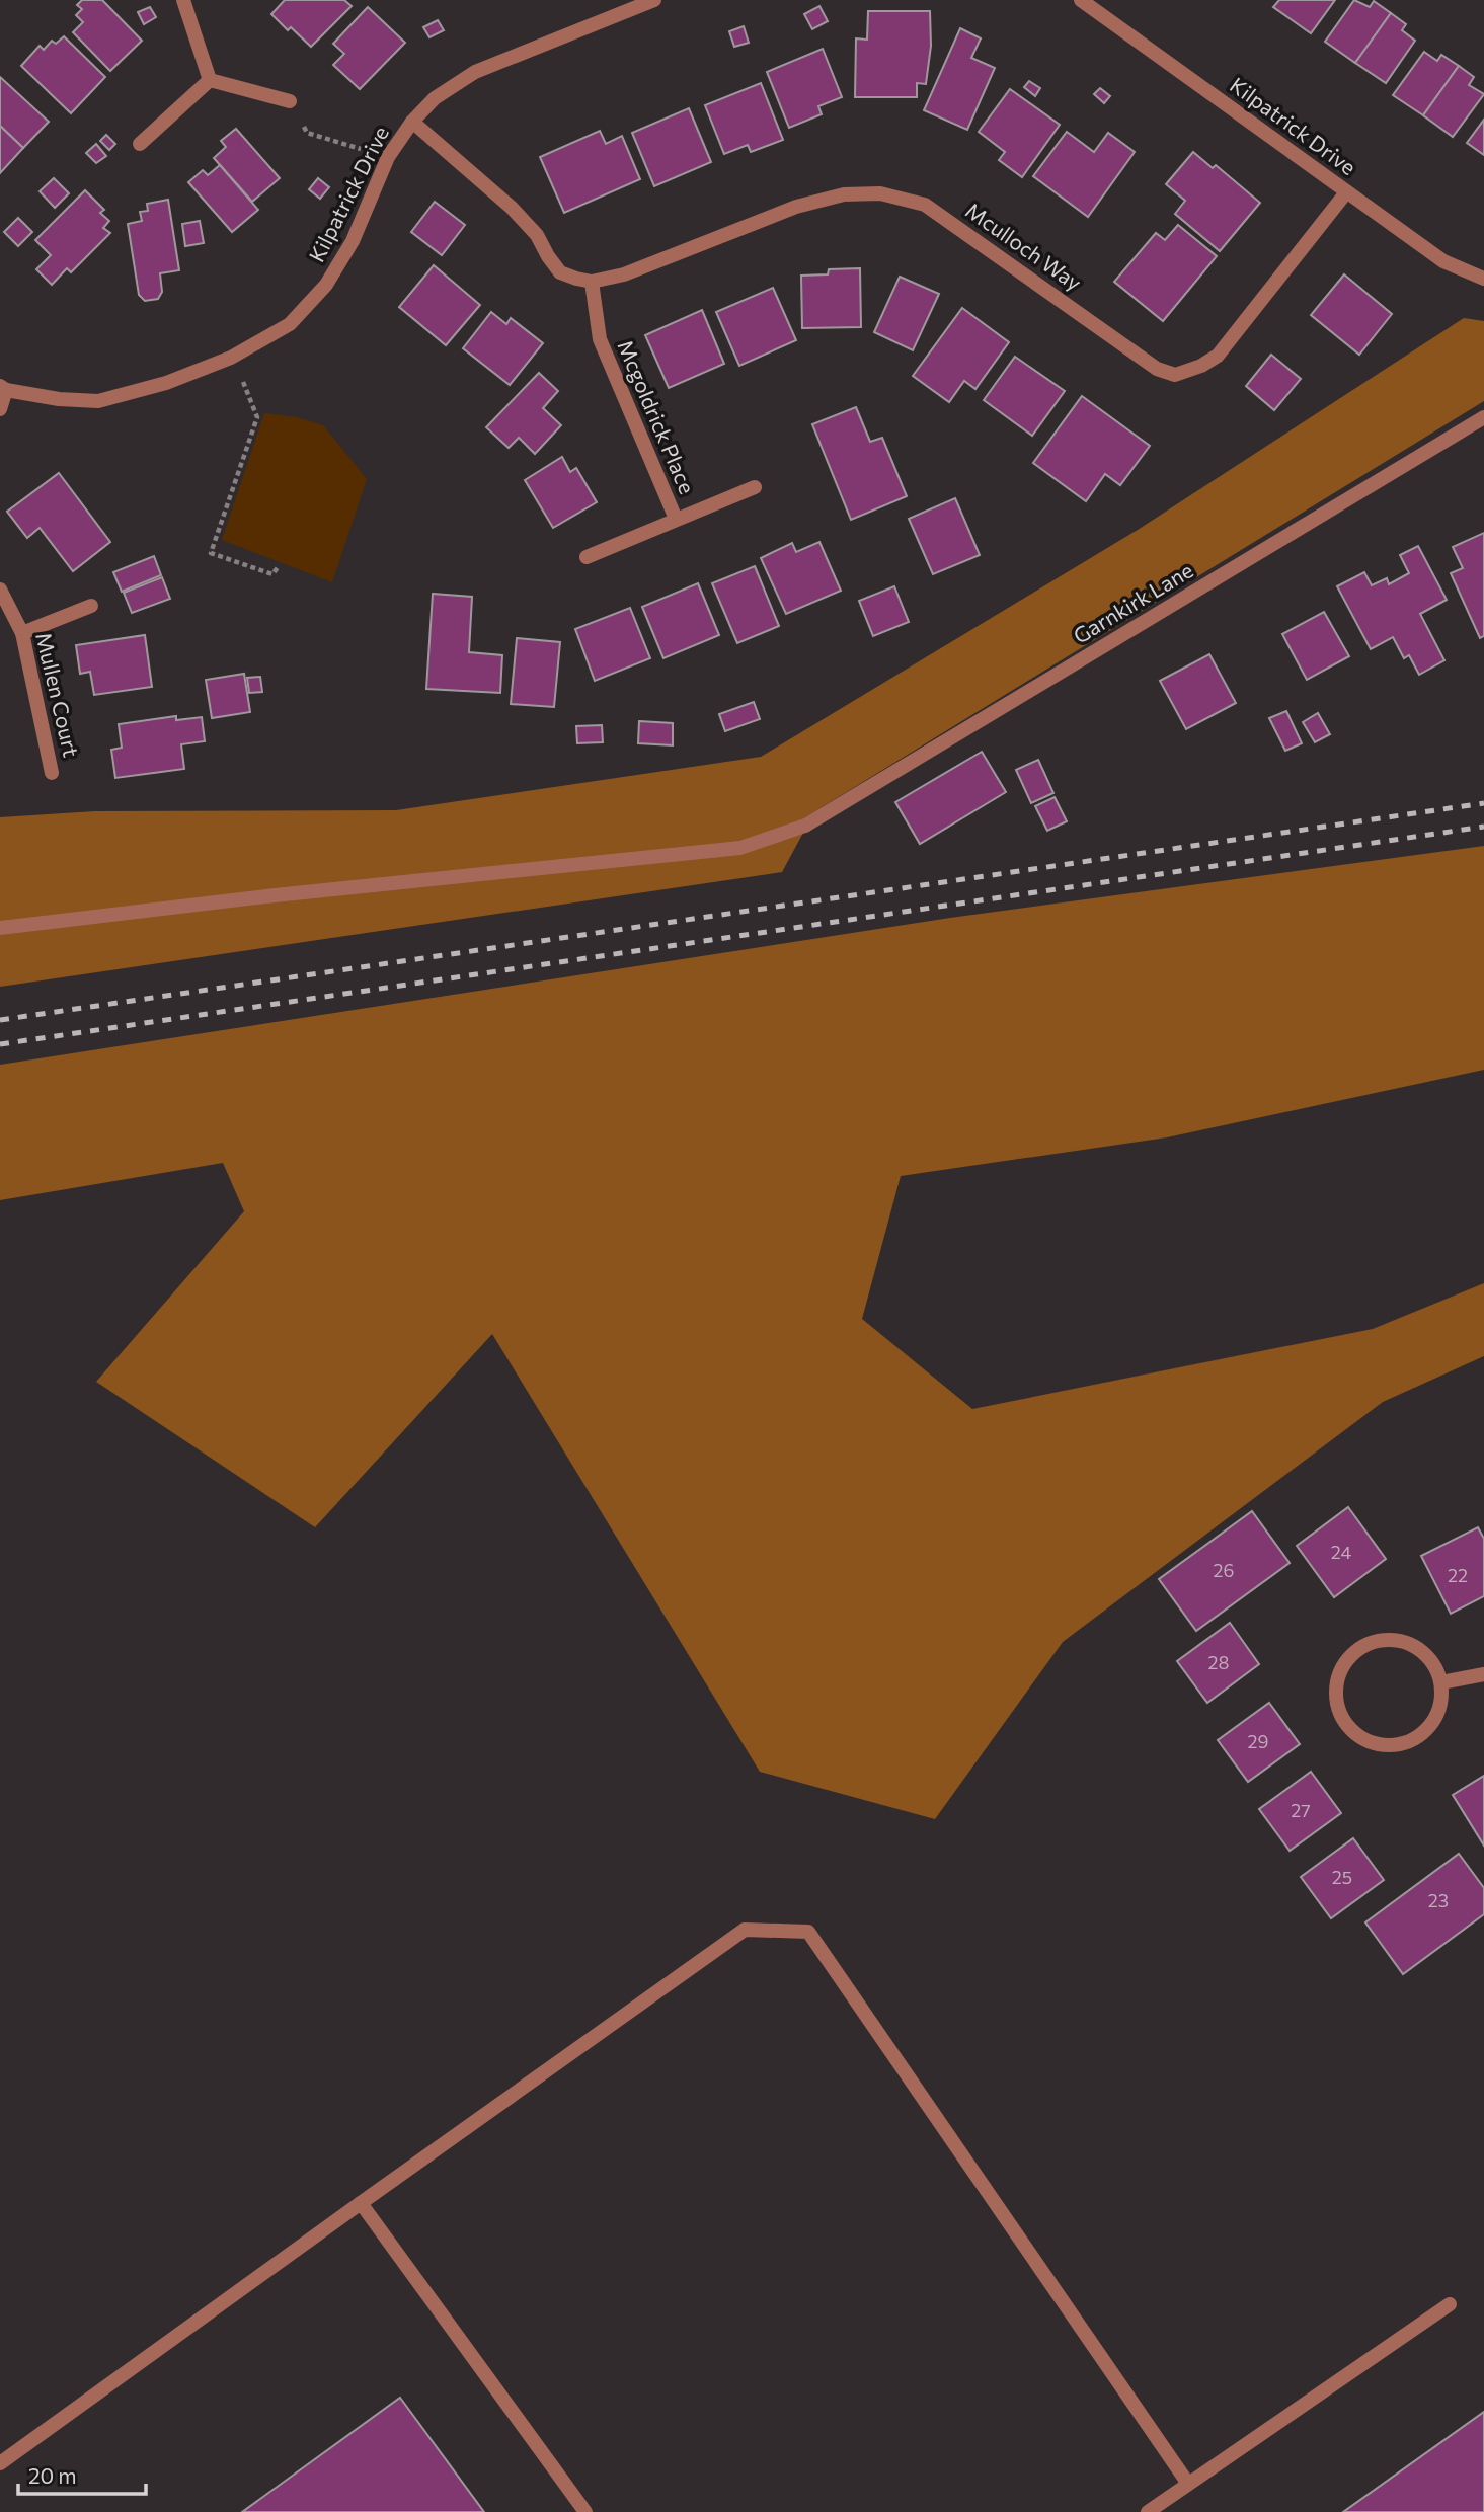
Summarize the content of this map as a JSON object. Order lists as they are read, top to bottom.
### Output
{
  "streets": {
    "street": [
      "Kilpatrick Drive",
      "Mculloch Way",
      "Mcgoldrick Place",
      "Garnkirk Lane",
      "Mullen Court"
    ]
  },
  "crossings": [
    ["Kilpatrick Drive", "Mculloch Way"],
    ["Mculloch Way", "Mcgoldrick Place"]
  ],
  "house_numbers": [
    "24",
    "26",
    "22",
    "28",
    "29",
    "27",
    "25",
    "23"
  ],
  "scale_bar": "20 m"
}
